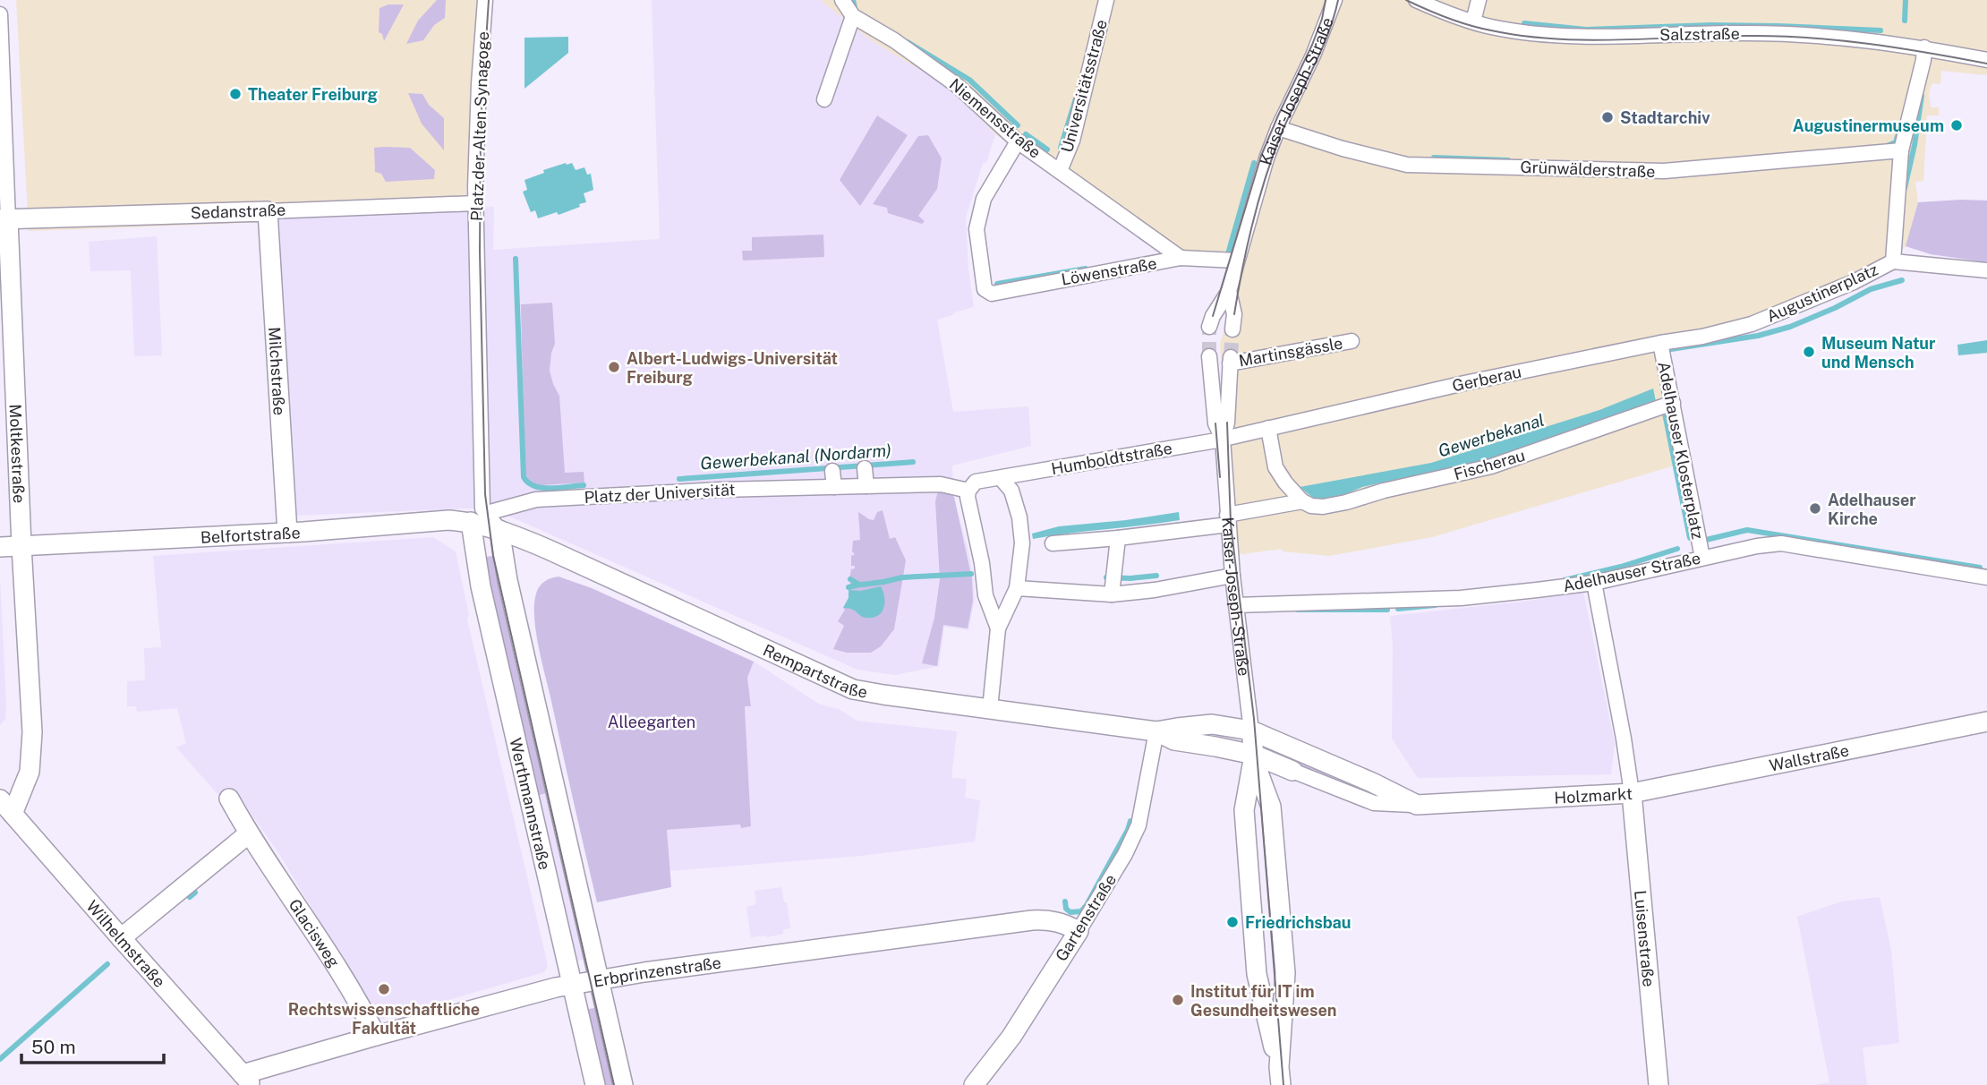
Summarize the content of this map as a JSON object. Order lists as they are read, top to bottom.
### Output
{
  "streets": {
    "street": [
      "Salzstraße",
      "Universitätsstraße",
      "Kaiser-Joseph-Straße",
      "Niemensstraße",
      "Platz der Alten Synagoge",
      "Grünwälderstraße",
      "Sedanstraße",
      "Löwenstraße",
      "Augustinerplatz",
      "Martinsgässle",
      "Milchstraße",
      "Gerberau",
      "Adelhauser Klosterplatz",
      "Moltkestraße",
      "Humboldtstraße",
      "Fischerau",
      "Platz der Universität",
      "Belfortstraße",
      "Adelhauser Straße",
      "Rempartstraße",
      "Wallstraße",
      "Holzmarkt",
      "Werthmannstraße",
      "Gartenstraße",
      "Glacisweg",
      "Luisenstraße",
      "Wilhelmstraße",
      "Erbprinzenstraße"
    ]
  },
  "crossings": [
    ["Salzstraße", "Augustinerplatz"],
    ["Universitätsstraße", "Niemensstraße"],
    ["Kaiser-Joseph-Straße", "Grünwälderstraße"],
    ["Kaiser-Joseph-Straße", "Löwenstraße"],
    ["Kaiser-Joseph-Straße", "Martinsgässle"],
    ["Kaiser-Joseph-Straße", "Gerberau"],
    ["Kaiser-Joseph-Straße", "Humboldtstraße"],
    ["Kaiser-Joseph-Straße", "Fischerau"],
    ["Kaiser-Joseph-Straße", "Adelhauser Straße"],
    ["Kaiser-Joseph-Straße", "Rempartstraße"],
    ["Kaiser-Joseph-Straße", "Holzmarkt"],
    ["Niemensstraße", "Löwenstraße"],
    ["Platz der Alten Synagoge", "Sedanstraße"],
    ["Platz der Alten Synagoge", "Platz der Universität"],
    ["Platz der Alten Synagoge", "Belfortstraße"],
    ["Platz der Alten Synagoge", "Werthmannstraße"],
    ["Grünwälderstraße", "Augustinerplatz"],
    ["Sedanstraße", "Milchstraße"],
    ["Sedanstraße", "Moltkestraße"],
    ["Augustinerplatz", "Gerberau"],
    ["Milchstraße", "Belfortstraße"],
    ["Gerberau", "Adelhauser Klosterplatz"],
    ["Gerberau", "Humboldtstraße"],
    ["Adelhauser Klosterplatz", "Fischerau"],
    ["Adelhauser Klosterplatz", "Adelhauser Straße"],
    ["Moltkestraße", "Belfortstraße"],
    ["Moltkestraße", "Wilhelmstraße"],
    ["Humboldtstraße", "Platz der Universität"],
    ["Platz der Universität", "Belfortstraße"],
    ["Platz der Universität", "Werthmannstraße"],
    ["Belfortstraße", "Rempartstraße"],
    ["Belfortstraße", "Werthmannstraße"],
    ["Adelhauser Straße", "Holzmarkt"],
    ["Rempartstraße", "Holzmarkt"],
    ["Rempartstraße", "Werthmannstraße"],
    ["Rempartstraße", "Gartenstraße"],
    ["Wallstraße", "Holzmarkt"],
    ["Wallstraße", "Luisenstraße"],
    ["Holzmarkt", "Luisenstraße"],
    ["Werthmannstraße", "Erbprinzenstraße"],
    ["Gartenstraße", "Erbprinzenstraße"],
    ["Glacisweg", "Erbprinzenstraße"],
    ["Wilhelmstraße", "Erbprinzenstraße"]
  ],
  "water": ["Gewerbekanal", "Gewerbekanal (Nordarm)"],
  "parks": ["Alleegarten"],
  "places": [
    "Theater Freiburg",
    "Stadtarchiv",
    "Augustinermuseum",
    "Museum Natur und Mensch",
    "Albert-Ludwigs-Universität Freiburg",
    "Adelhauser Kirche",
    "Friedrichsbau",
    "Rechtswissenschaftliche Fakultät",
    "Institut für IT im Gesundheitswesen"
  ],
  "scale_bar": "50 m"
}
